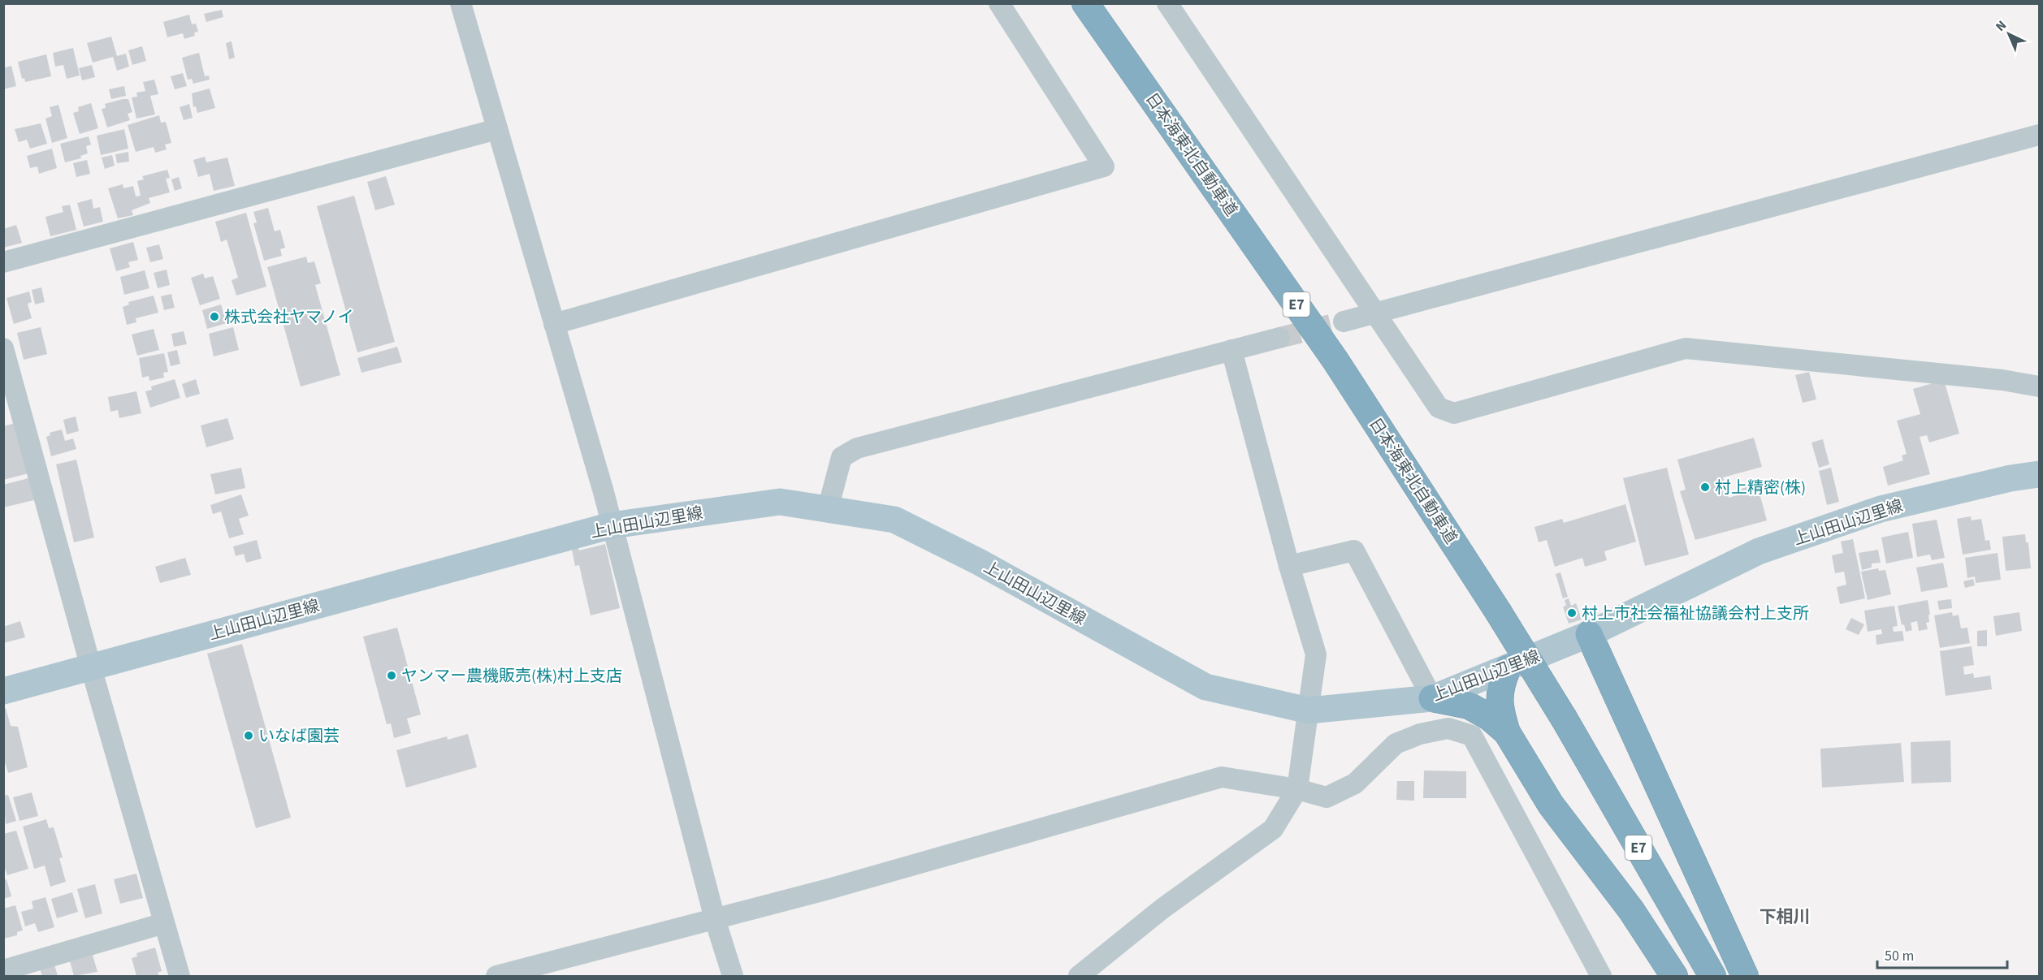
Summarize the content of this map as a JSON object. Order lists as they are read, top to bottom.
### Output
{
  "streets": {
    "highway": ["日本海東北自動車道", "E7"],
    "main road": ["上山田山辺里線"]
  },
  "districts": ["下相川"],
  "places": [
    "株式会社ヤマノイ",
    "村上精密(株)",
    "村上市社会福祉協議会村上支所",
    "ヤンマー農機販売(株)村上支店",
    "いなば園芸"
  ],
  "scale_bar": "50 m",
  "north": "top left"
}
